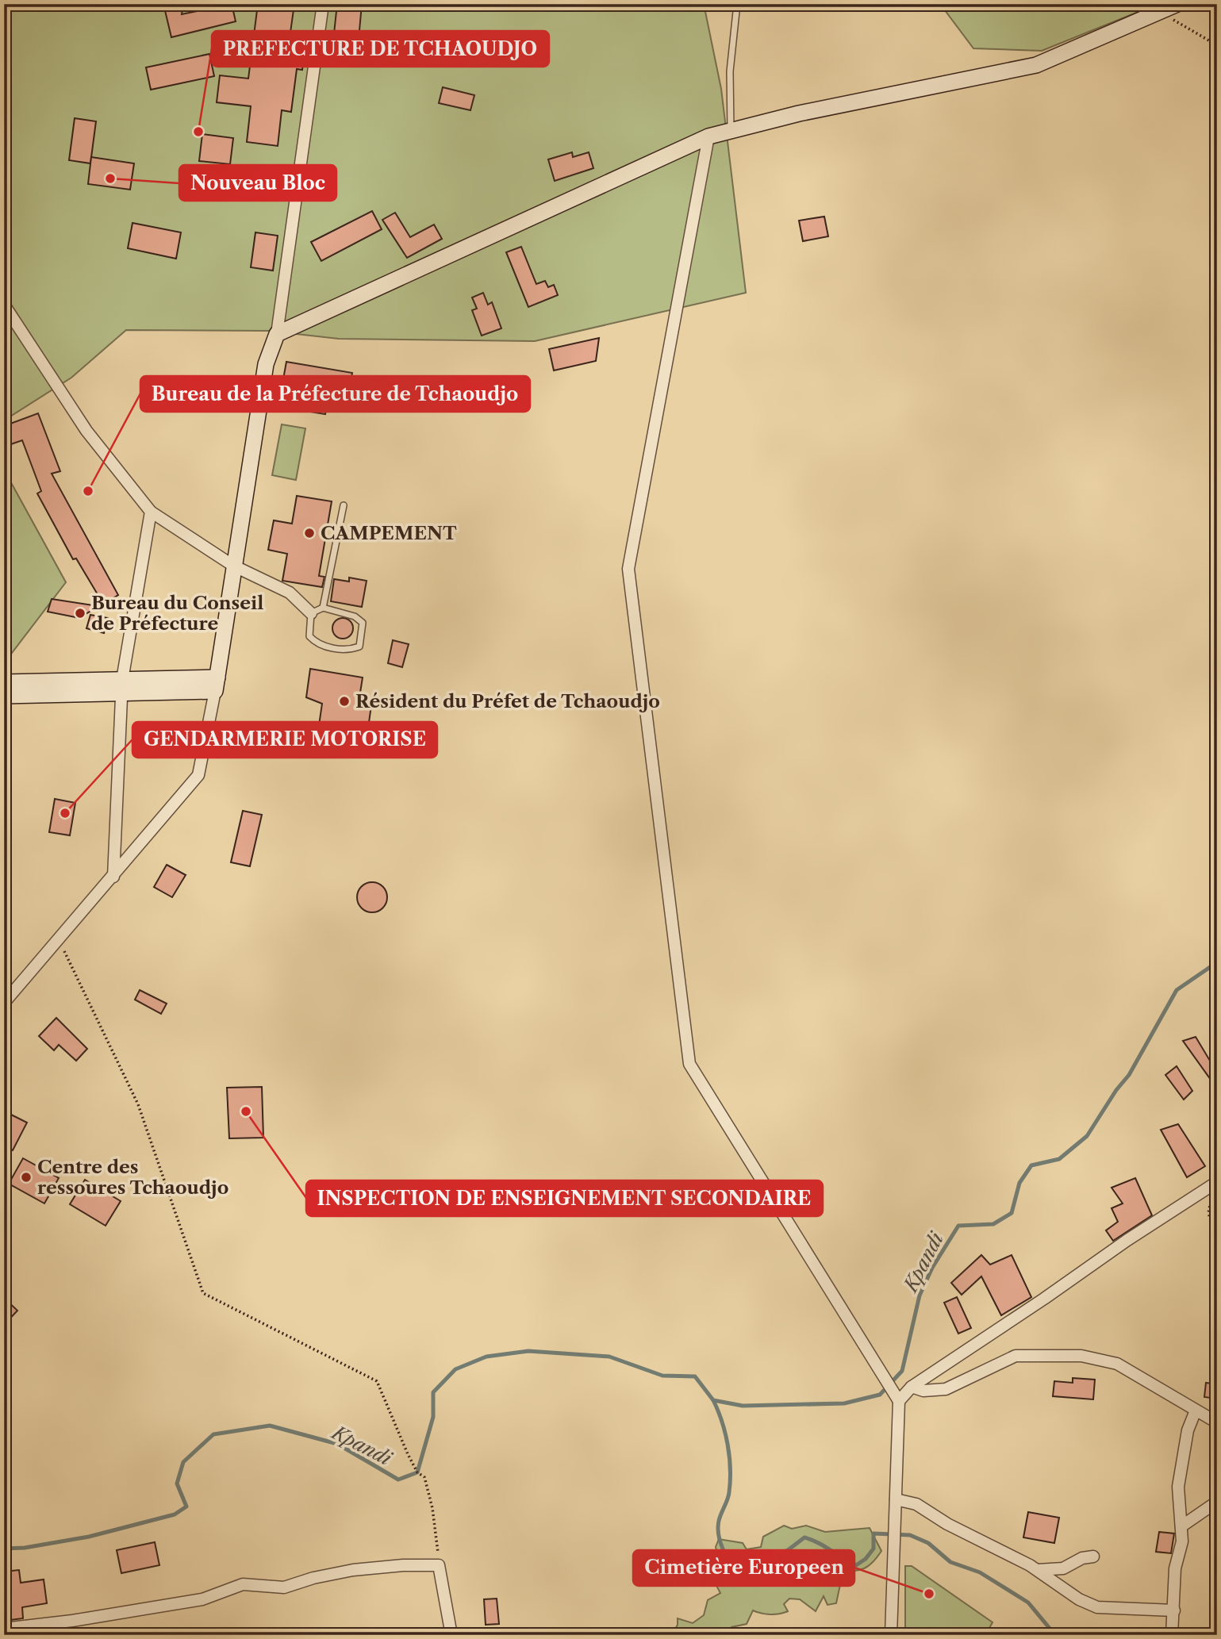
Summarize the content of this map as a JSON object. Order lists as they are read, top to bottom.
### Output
{
  "water": ["Kpandi"],
  "places": [
    "PREFECTURE DE TCHAOUDJO",
    "Nouveau Bloc",
    "Bureau de la Préfecture de Tchaoudjo",
    "CAMPEMENT",
    "Bureau du Conseil de Préfecture",
    "Résident du Préfet de Tchaoudjo",
    "GENDARMERIE MOTORISE",
    "INSPECTION DE ENSEIGNEMENT SECONDAIRE",
    "Centre des ressoures Tchaoudjo",
    "Cimetière Europeen"
  ]
}
